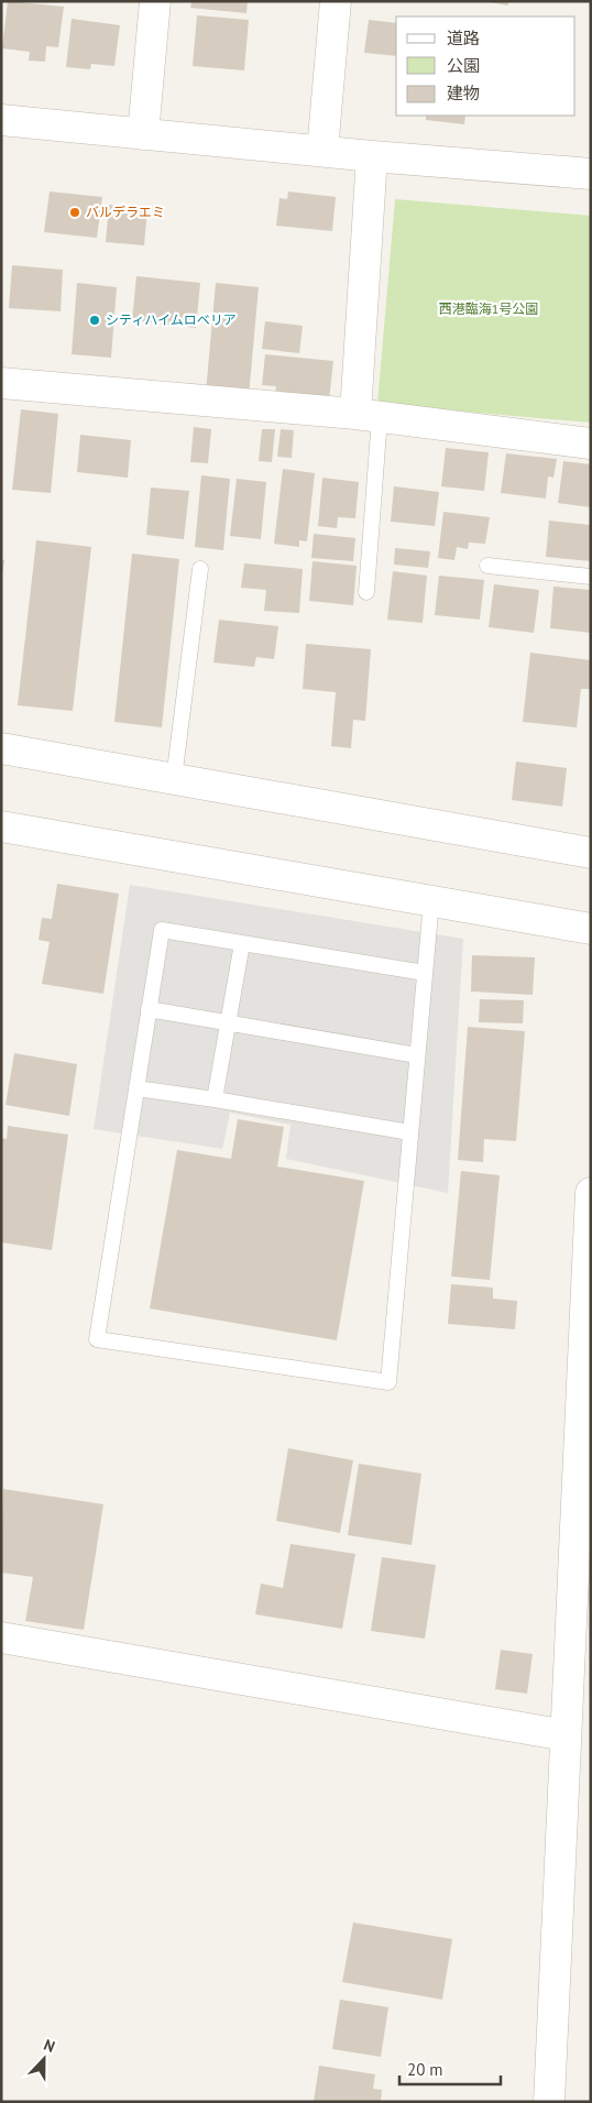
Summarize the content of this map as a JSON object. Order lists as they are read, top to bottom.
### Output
{
  "parks": ["西港臨海1号公園"],
  "places": ["バルデラエミ", "シティハイムロベリア"],
  "legend": ["道路", "公園", "建物"],
  "scale_bar": "20 m",
  "north": "top"
}
